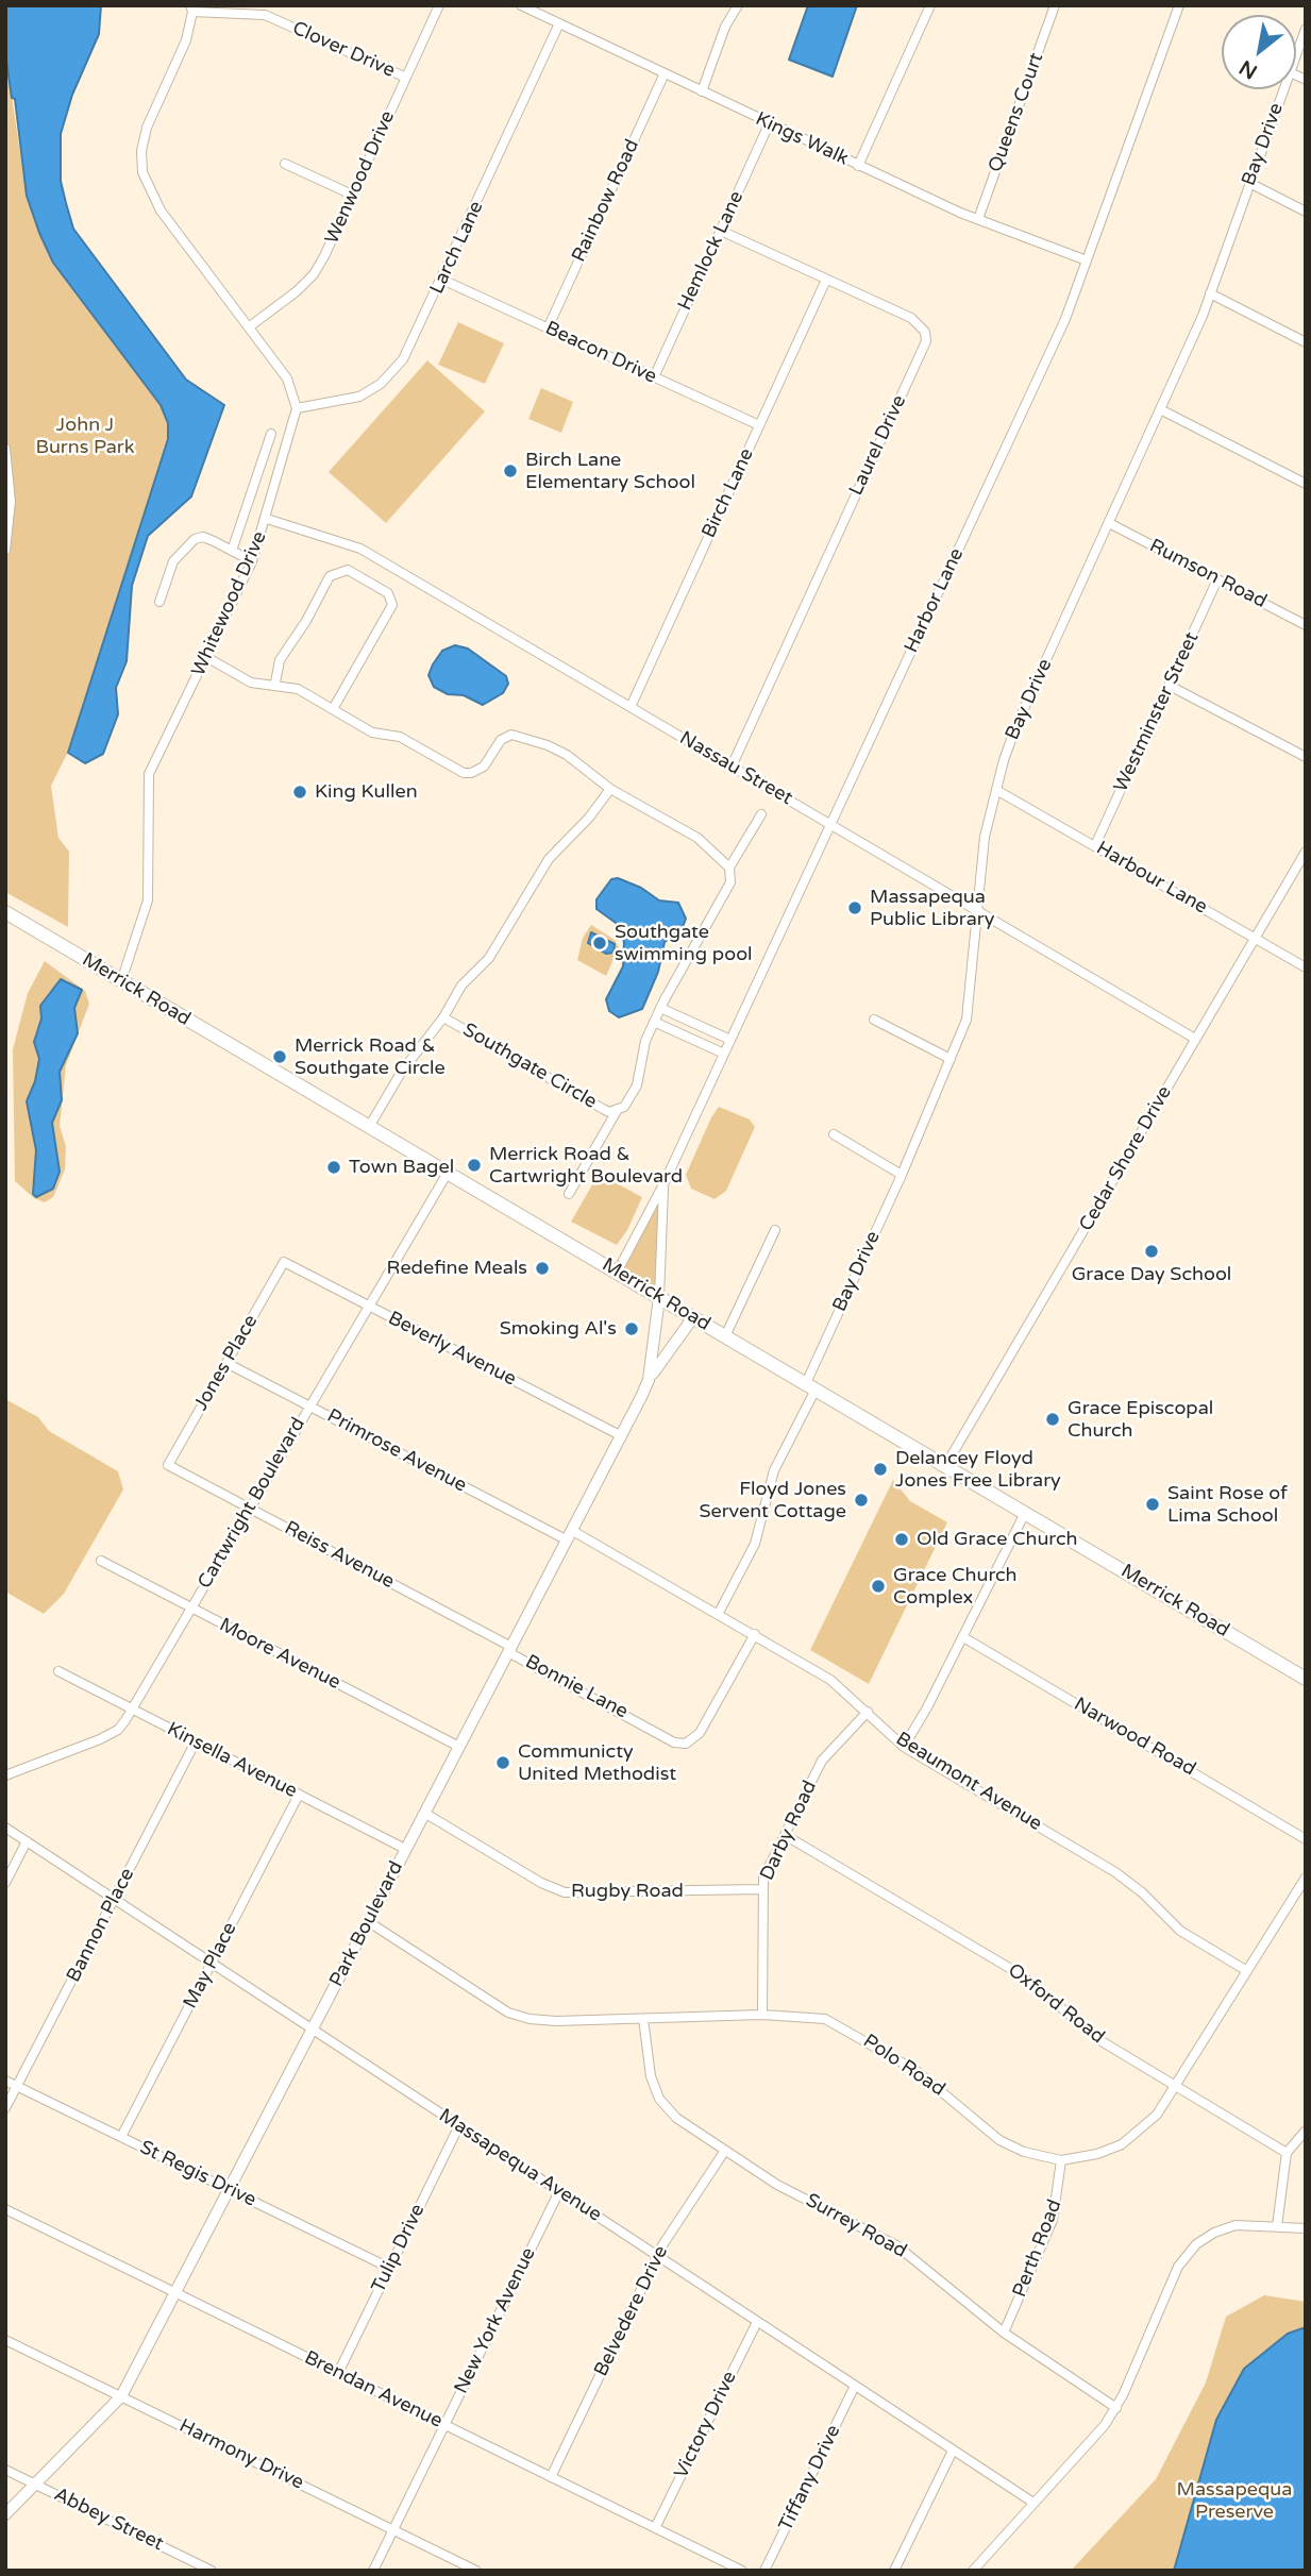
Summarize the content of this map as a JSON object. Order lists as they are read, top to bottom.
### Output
{
  "streets": {
    "main road": ["Merrick Road", "Park Boulevard"],
    "street": [
      "Clover Drive",
      "Queens Court",
      "Kings Walk",
      "Bay Drive",
      "Wenwood Drive",
      "Rainbow Road",
      "Larch Lane",
      "Hemlock Lane",
      "Beacon Drive",
      "Laurel Drive",
      "Birch Lane",
      "Rumson Road",
      "Harbor Lane",
      "Whitewood Drive",
      "Westminster Street",
      "Nassau Street",
      "Harbour Lane",
      "Southgate Circle",
      "Cedar Shore Drive",
      "Beverly Avenue",
      "Jones Place",
      "Primrose Avenue",
      "Cartwright Boulevard",
      "Reiss Avenue",
      "Moore Avenue",
      "Bonnie Lane",
      "Narwood Road",
      "Kinsella Avenue",
      "Beaumont Avenue",
      "Darby Road",
      "Rugby Road",
      "Bannon Place",
      "May Place",
      "Oxford Road",
      "Polo Road",
      "Massapequa Avenue",
      "St Regis Drive",
      "Surrey Road",
      "Tulip Drive",
      "Perth Road",
      "Belvedere Drive",
      "New York Avenue",
      "Brendan Avenue",
      "Victory Drive",
      "Harmony Drive",
      "Tiffany Drive",
      "Abbey Street"
    ]
  },
  "crossings": [
    ["Clover Drive", "Wenwood Drive"],
    ["Queens Court", "Kings Walk"],
    ["Kings Walk", "Rainbow Road"],
    ["Kings Walk", "Larch Lane"],
    ["Kings Walk", "Hemlock Lane"],
    ["Kings Walk", "Harbor Lane"],
    ["Bay Drive", "Rumson Road"],
    ["Bay Drive", "Nassau Street"],
    ["Bay Drive", "Harbour Lane"],
    ["Bay Drive", "Merrick Road"],
    ["Bay Drive", "Beaumont Avenue"],
    ["Rainbow Road", "Beacon Drive"],
    ["Larch Lane", "Beacon Drive"],
    ["Larch Lane", "Whitewood Drive"],
    ["Hemlock Lane", "Beacon Drive"],
    ["Hemlock Lane", "Laurel Drive"],
    ["Beacon Drive", "Birch Lane"],
    ["Laurel Drive", "Birch Lane"],
    ["Laurel Drive", "Nassau Street"],
    ["Birch Lane", "Nassau Street"],
    ["Rumson Road", "Westminster Street"],
    ["Harbor Lane", "Nassau Street"],
    ["Harbor Lane", "Merrick Road"],
    ["Harbor Lane", "Park Boulevard"],
    ["Whitewood Drive", "Nassau Street"],
    ["Whitewood Drive", "Merrick Road"],
    ["Westminster Street", "Harbour Lane"],
    ["Nassau Street", "Cedar Shore Drive"],
    ["Harbour Lane", "Cedar Shore Drive"],
    ["Merrick Road", "Southgate Circle"],
    ["Merrick Road", "Cedar Shore Drive"],
    ["Merrick Road", "Cartwright Boulevard"],
    ["Merrick Road", "Park Boulevard"],
    ["Beverly Avenue", "Jones Place"],
    ["Beverly Avenue", "Cartwright Boulevard"],
    ["Beverly Avenue", "Park Boulevard"],
    ["Jones Place", "Primrose Avenue"],
    ["Jones Place", "Reiss Avenue"],
    ["Primrose Avenue", "Cartwright Boulevard"],
    ["Primrose Avenue", "Beaumont Avenue"],
    ["Primrose Avenue", "Park Boulevard"],
    ["Cartwright Boulevard", "Reiss Avenue"],
    ["Cartwright Boulevard", "Moore Avenue"],
    ["Cartwright Boulevard", "Kinsella Avenue"],
    ["Reiss Avenue", "Bonnie Lane"],
    ["Reiss Avenue", "Park Boulevard"],
    ["Moore Avenue", "Park Boulevard"],
    ["Bonnie Lane", "Beaumont Avenue"],
    ["Bonnie Lane", "Park Boulevard"],
    ["Kinsella Avenue", "Park Boulevard"],
    ["Kinsella Avenue", "Bannon Place"],
    ["Kinsella Avenue", "May Place"],
    ["Beaumont Avenue", "Darby Road"],
    ["Beaumont Avenue", "Park Boulevard"],
    ["Beaumont Avenue", "Polo Road"],
    ["Darby Road", "Rugby Road"],
    ["Darby Road", "Oxford Road"],
    ["Darby Road", "Polo Road"],
    ["Rugby Road", "Park Boulevard"],
    ["Park Boulevard", "Polo Road"],
    ["Park Boulevard", "Massapequa Avenue"],
    ["Park Boulevard", "St Regis Drive"],
    ["Park Boulevard", "Brendan Avenue"],
    ["Park Boulevard", "Harmony Drive"],
    ["Park Boulevard", "Abbey Street"],
    ["Bannon Place", "Massapequa Avenue"],
    ["Bannon Place", "St Regis Drive"],
    ["May Place", "Massapequa Avenue"],
    ["May Place", "St Regis Drive"],
    ["Oxford Road", "Polo Road"],
    ["Polo Road", "Surrey Road"],
    ["Polo Road", "Perth Road"],
    ["Massapequa Avenue", "Tulip Drive"],
    ["Massapequa Avenue", "Belvedere Drive"],
    ["Massapequa Avenue", "New York Avenue"],
    ["Massapequa Avenue", "Victory Drive"],
    ["Massapequa Avenue", "Tiffany Drive"],
    ["St Regis Drive", "Tulip Drive"],
    ["Surrey Road", "Perth Road"],
    ["Surrey Road", "Belvedere Drive"],
    ["Tulip Drive", "Brendan Avenue"],
    ["Belvedere Drive", "Brendan Avenue"],
    ["New York Avenue", "Brendan Avenue"],
    ["New York Avenue", "Harmony Drive"],
    ["Brendan Avenue", "Victory Drive"]
  ],
  "parks": ["John J Burns Park", "Massapequa Preserve"],
  "places": [
    "Birch Lane Elementary School",
    "King Kullen",
    "Massapequa Public Library",
    "Southgate swimming pool",
    "Merrick Road & Southgate Circle",
    "Merrick Road & Cartwright Boulevard",
    "Town Bagel",
    "Grace Day School",
    "Redefine Meals",
    "Smoking Al's",
    "Grace Episcopal Church",
    "Delancey Floyd Jones Free Library",
    "Floyd Jones Servent Cottage",
    "Saint Rose of Lima School",
    "Old Grace Church",
    "Grace Church Complex",
    "Communicty United Methodist"
  ],
  "north": "bottom left"
}
